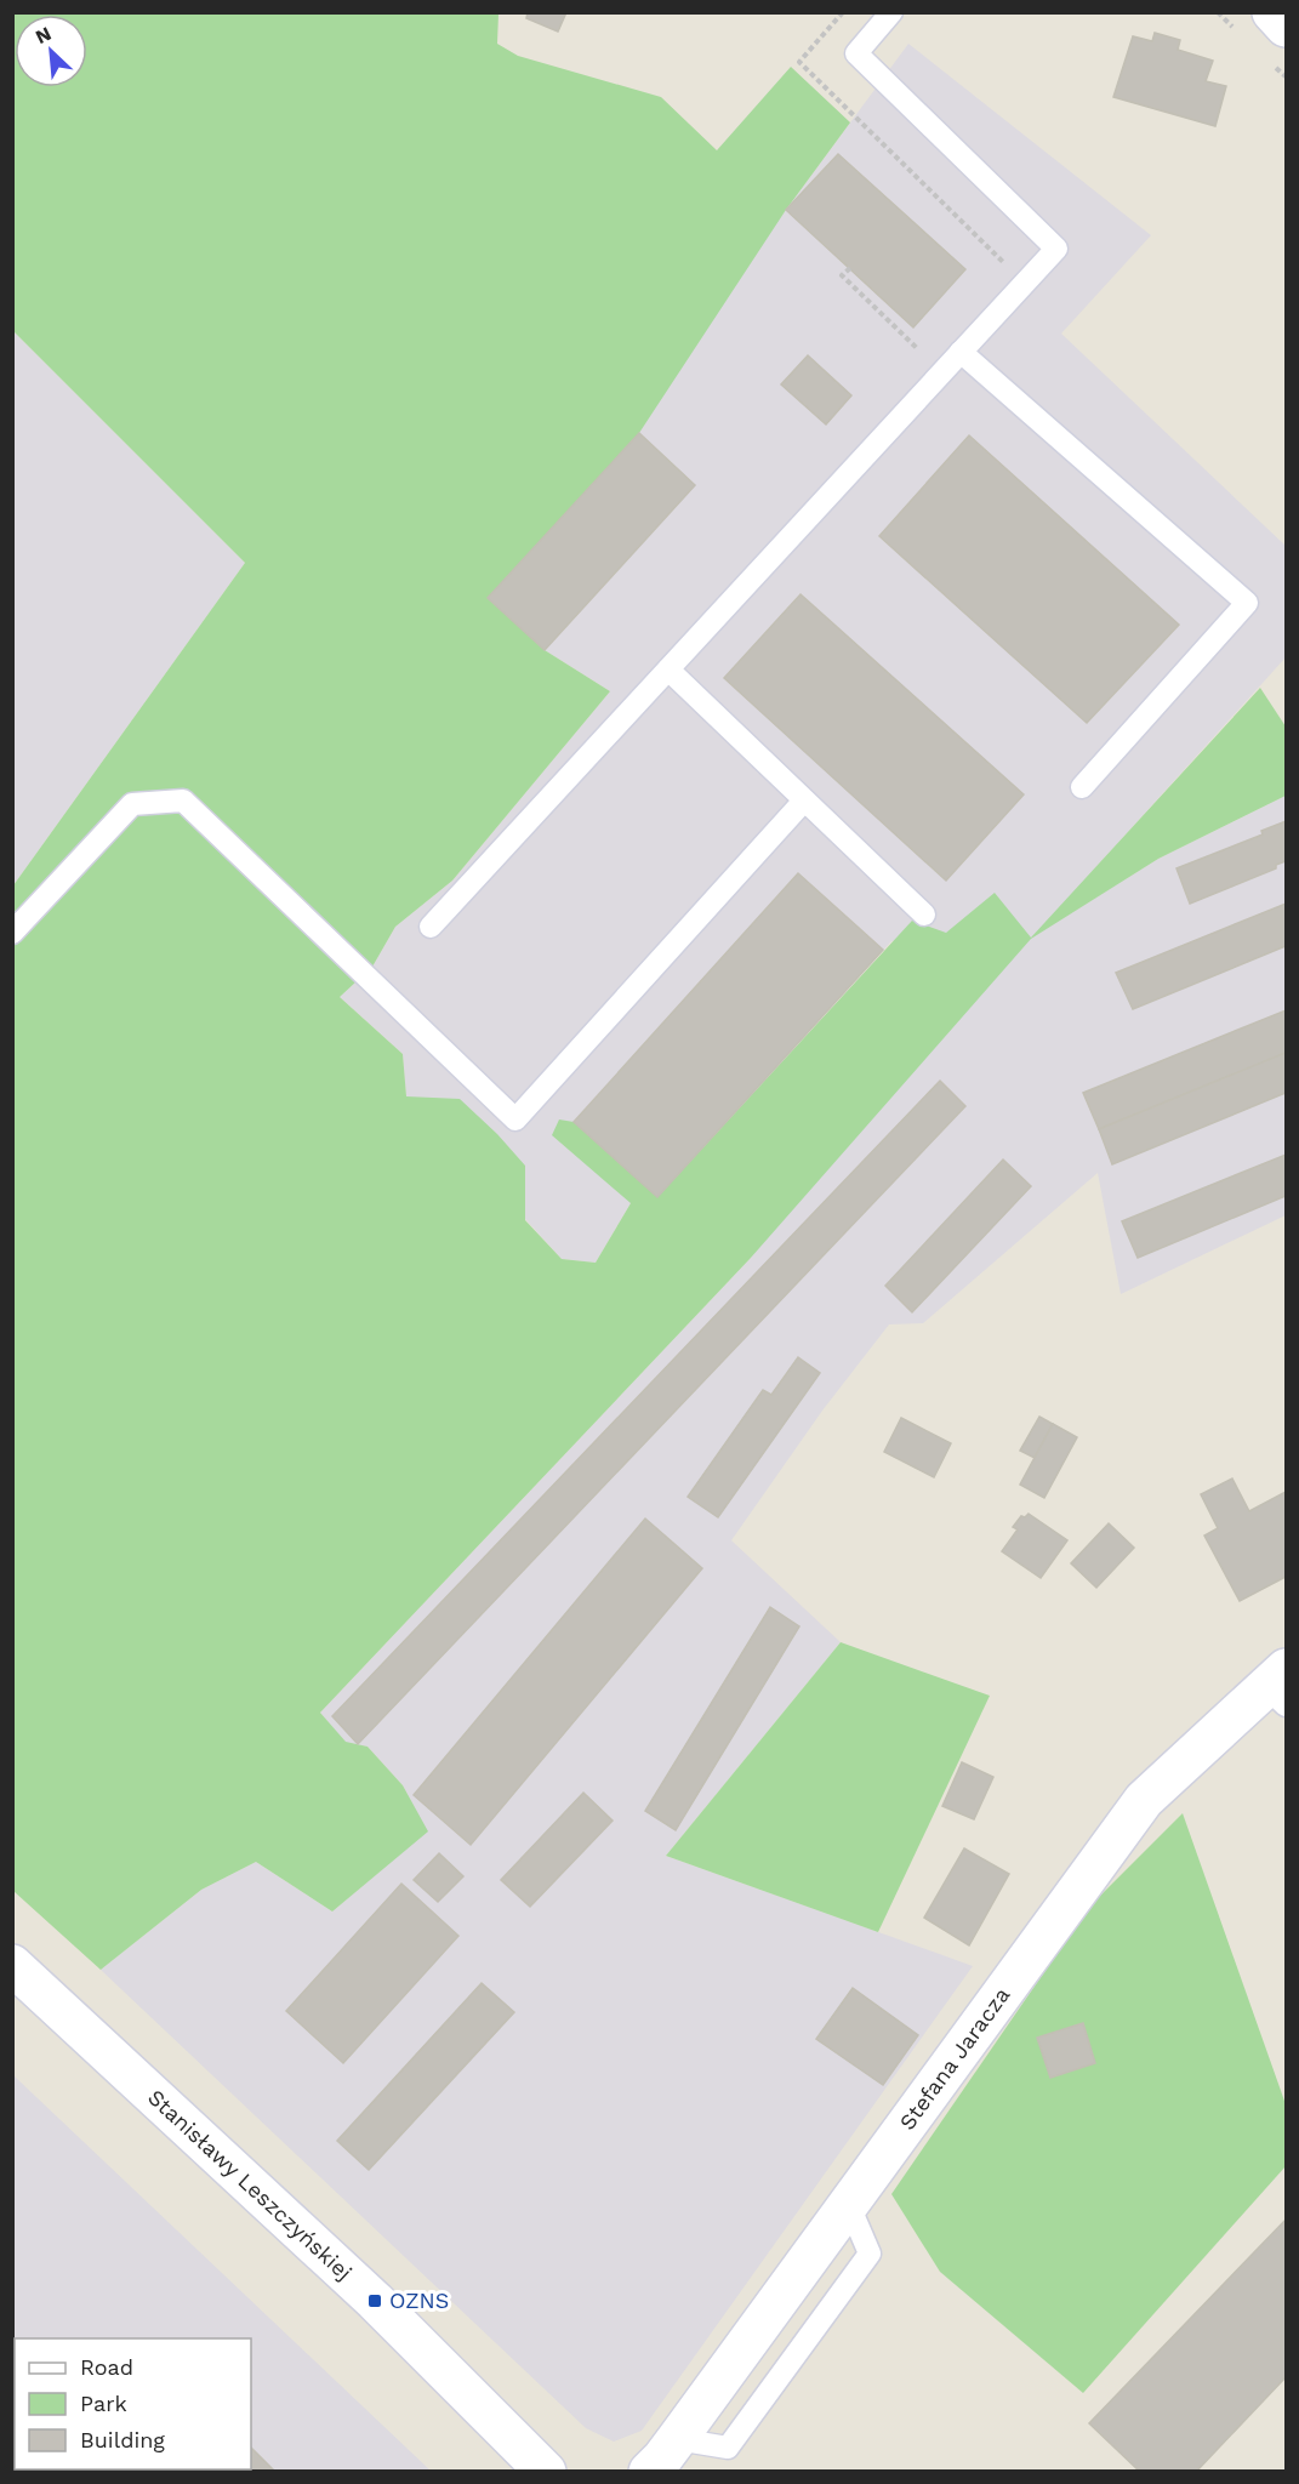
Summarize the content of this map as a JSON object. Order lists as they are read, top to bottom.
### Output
{
  "streets": {
    "street": ["Stefana Jaracza", "Stanisławy Leszczyńskiej"]
  },
  "places": {
    "transit": ["OZNS"]
  },
  "legend": ["Road", "Park", "Building"],
  "north": "top left"
}
